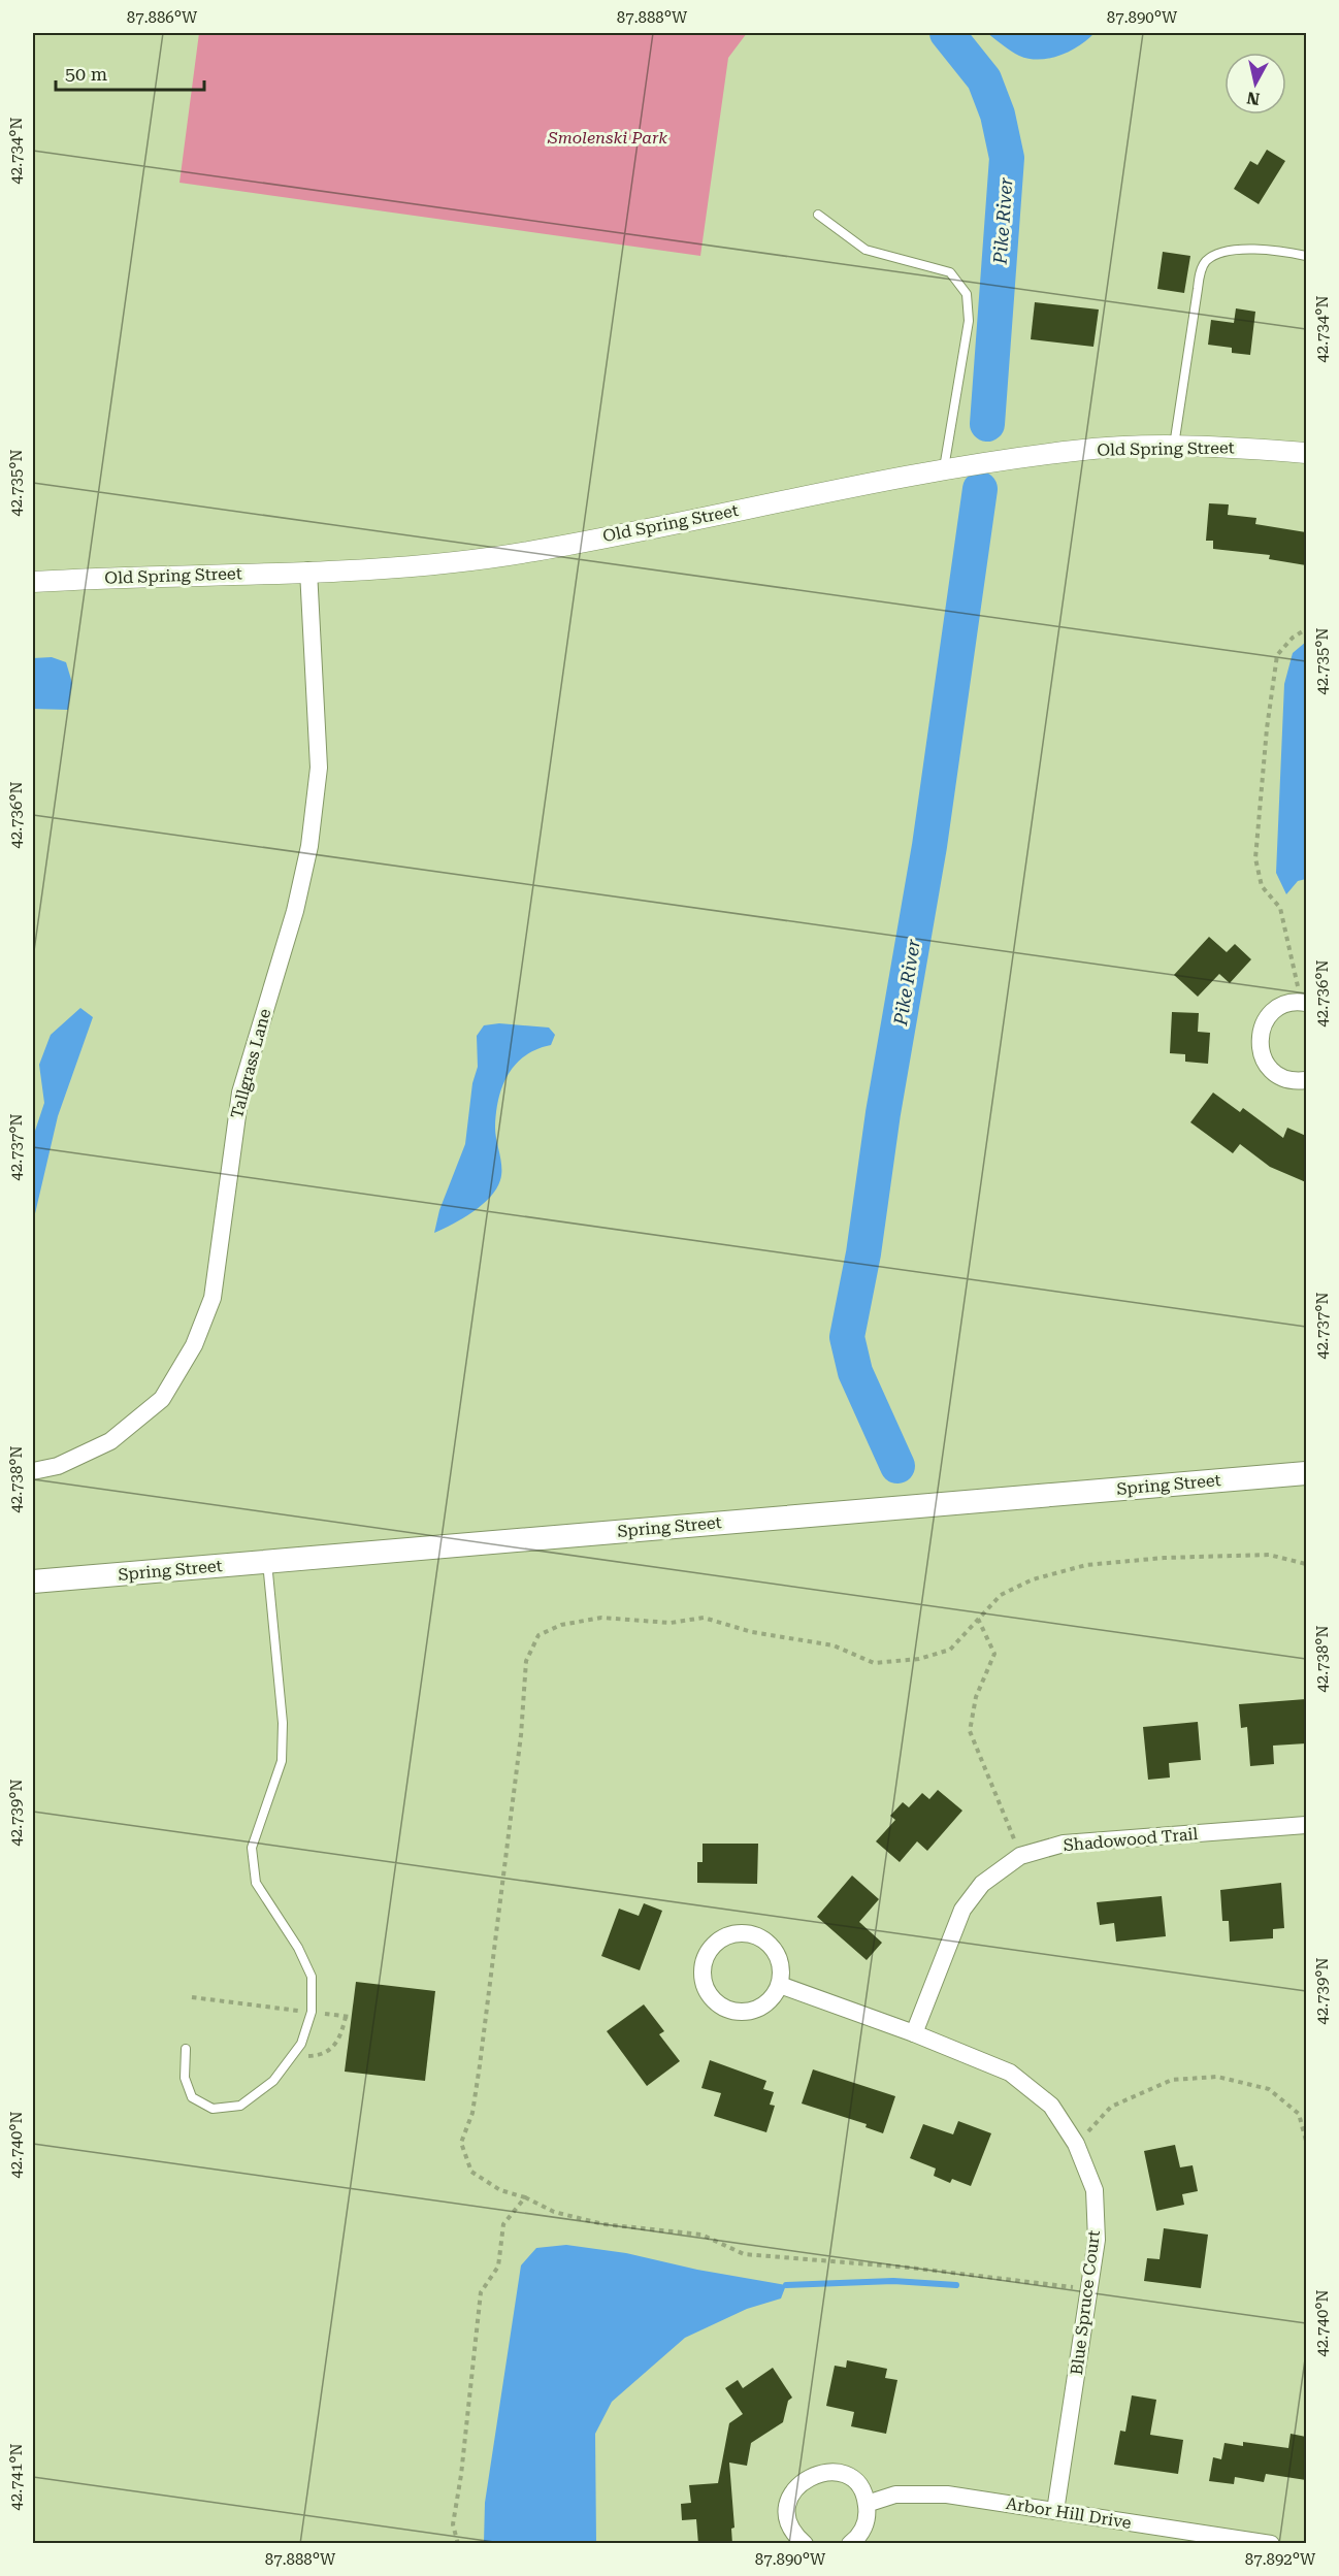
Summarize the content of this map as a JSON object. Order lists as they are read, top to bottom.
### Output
{
  "streets": {
    "main road": ["Spring Street"],
    "street": [
      "Old Spring Street",
      "Tallgrass Lane",
      "Shadowood Trail",
      "Blue Spruce Court",
      "Arbor Hill Drive"
    ]
  },
  "crossings": [
    ["Old Spring Street", "Tallgrass Lane"],
    ["Shadowood Trail", "Blue Spruce Court"],
    ["Blue Spruce Court", "Arbor Hill Drive"]
  ],
  "water": ["Pike River"],
  "parks": ["Smolenski Park"],
  "scale_bar": "50 m",
  "north": "bottom",
  "coordinates": [
    "87.886°W",
    "87.888°W",
    "87.890°W",
    "42.734°N",
    "42.735°N",
    "42.736°N",
    "42.737°N",
    "42.738°N",
    "42.739°N",
    "42.740°N",
    "42.741°N",
    "87.892°W"
  ]
}
